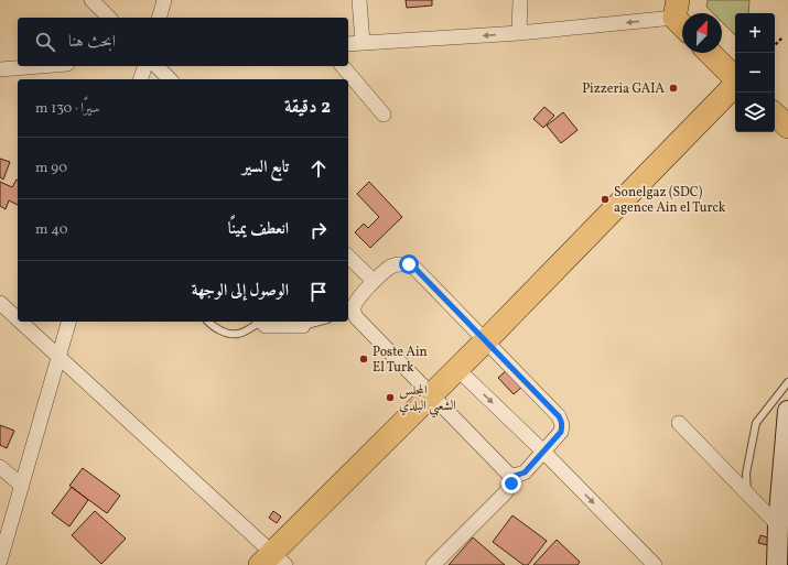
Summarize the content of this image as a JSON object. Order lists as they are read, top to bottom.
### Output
{
  "places": [
    "Pizzeria GAIA",
    "Sonelgaz (SDC) agence Ain el Turck",
    "Poste Ain El Turk",
    "المجلس الشعبي البلدي"
  ],
  "north": "top right",
  "page": {
    "map_buttons": ["+", "−"],
    "search": "ابحث هنا",
    "heading": ["2 دقيقة", "سيرًا · 130 m"],
    "list": [
      ["تابع السير", "90 m"],
      ["انعطف يمينًا", "40 m"],
      "الوصول إلى الوجهة"
    ]
  }
}
